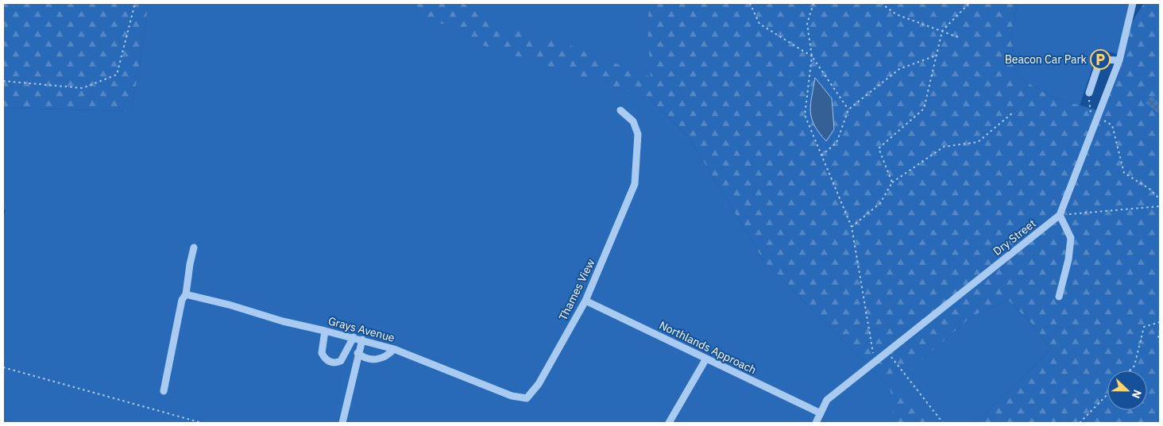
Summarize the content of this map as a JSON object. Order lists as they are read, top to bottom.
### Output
{
  "streets": {
    "street": [
      "Dry Street",
      "Thames View",
      "Grays Avenue",
      "Northlands Approach"
    ]
  },
  "crossings": [
    ["Dry Street", "Northlands Approach"],
    ["Thames View", "Grays Avenue"],
    ["Thames View", "Northlands Approach"]
  ],
  "places": {
    "parking": ["Beacon Car Park"]
  },
  "north": "right"
}
